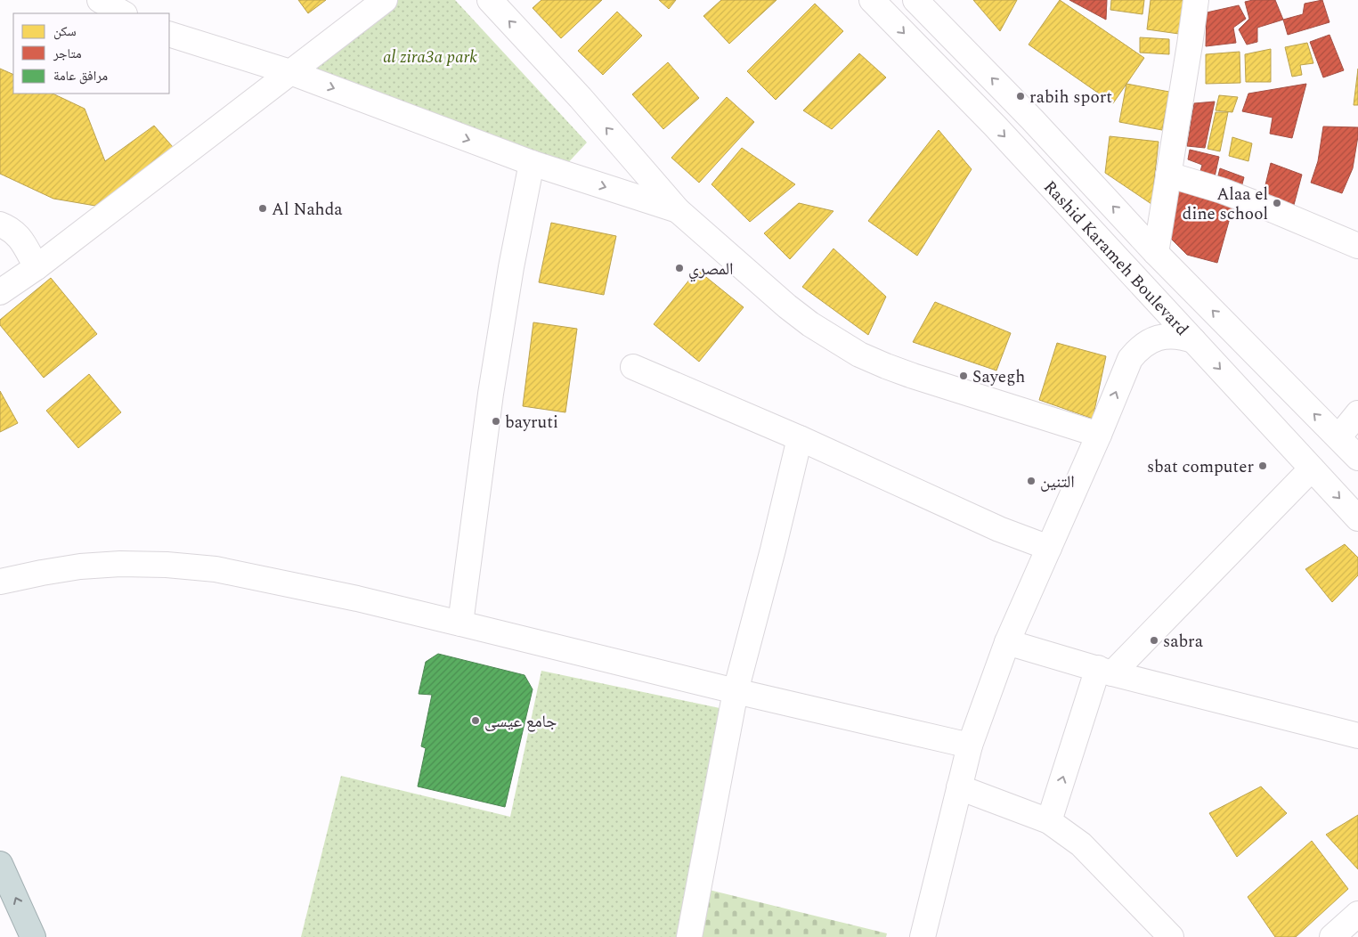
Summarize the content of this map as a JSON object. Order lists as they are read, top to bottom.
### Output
{
  "streets": {
    "street": ["Rashid Karameh Boulevard"]
  },
  "parks": ["al zira3a park"],
  "places": [
    "rabih sport",
    "Alaa el dine school",
    "Al Nahda",
    "المصري",
    "Sayegh",
    "bayruti",
    "sbat computer",
    "التنين",
    "sabra",
    "جامع عيسى"
  ],
  "legend": ["سكن", "متاجر", "مرافق عامة"]
}
